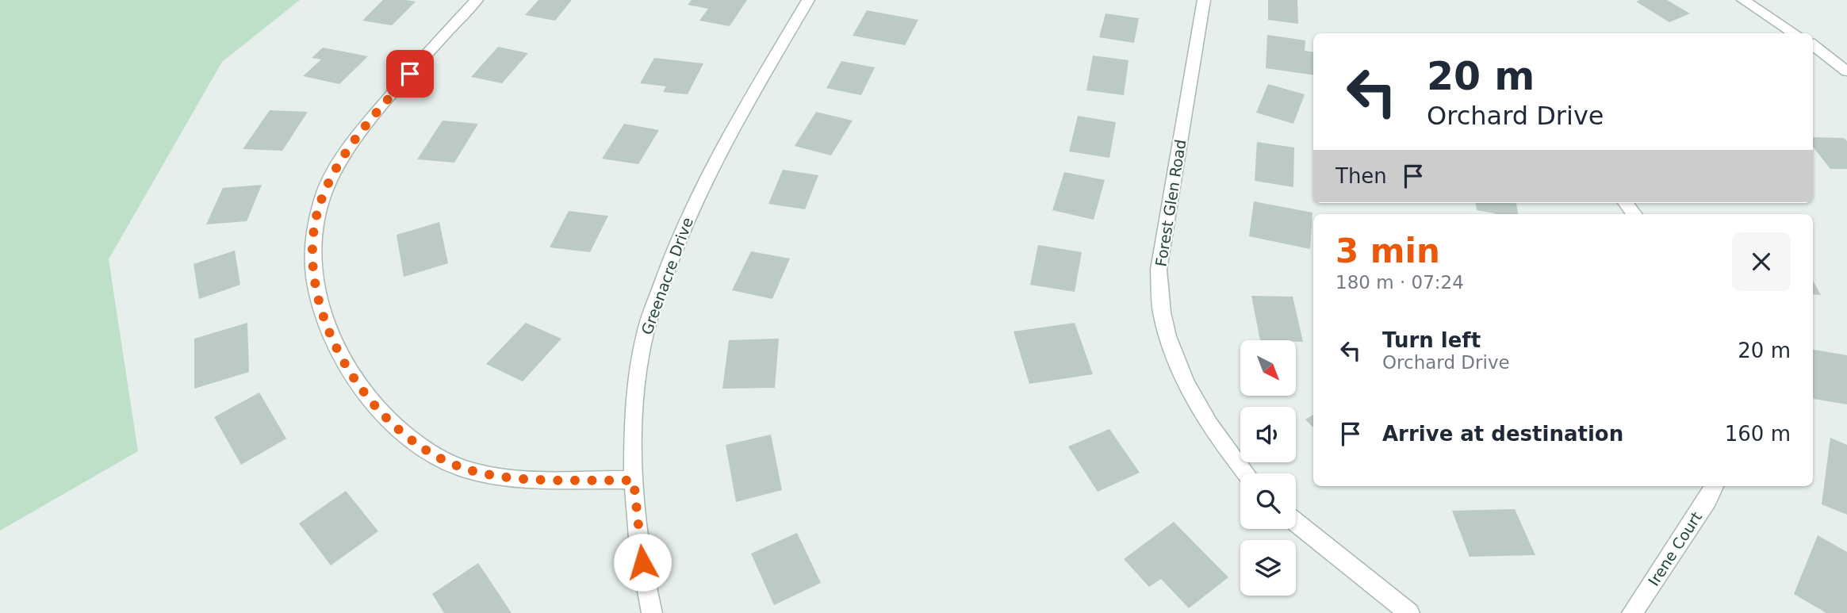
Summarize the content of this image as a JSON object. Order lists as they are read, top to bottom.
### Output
{
  "streets": {
    "street": ["Forest Glen Road", "Greenacre Drive", "Irene Court"]
  },
  "north": "bottom right",
  "page": {
    "turn": ["20 m", "Orchard Drive"],
    "then": "Then",
    "heading": ["3 min", "180 m · 07:24"],
    "list": [
      {
        "name": "Turn left",
        "note": "Orchard Drive",
        "value": "20 m"
      },
      {
        "name": "Arrive at destination",
        "value": "160 m"
      }
    ]
  }
}
